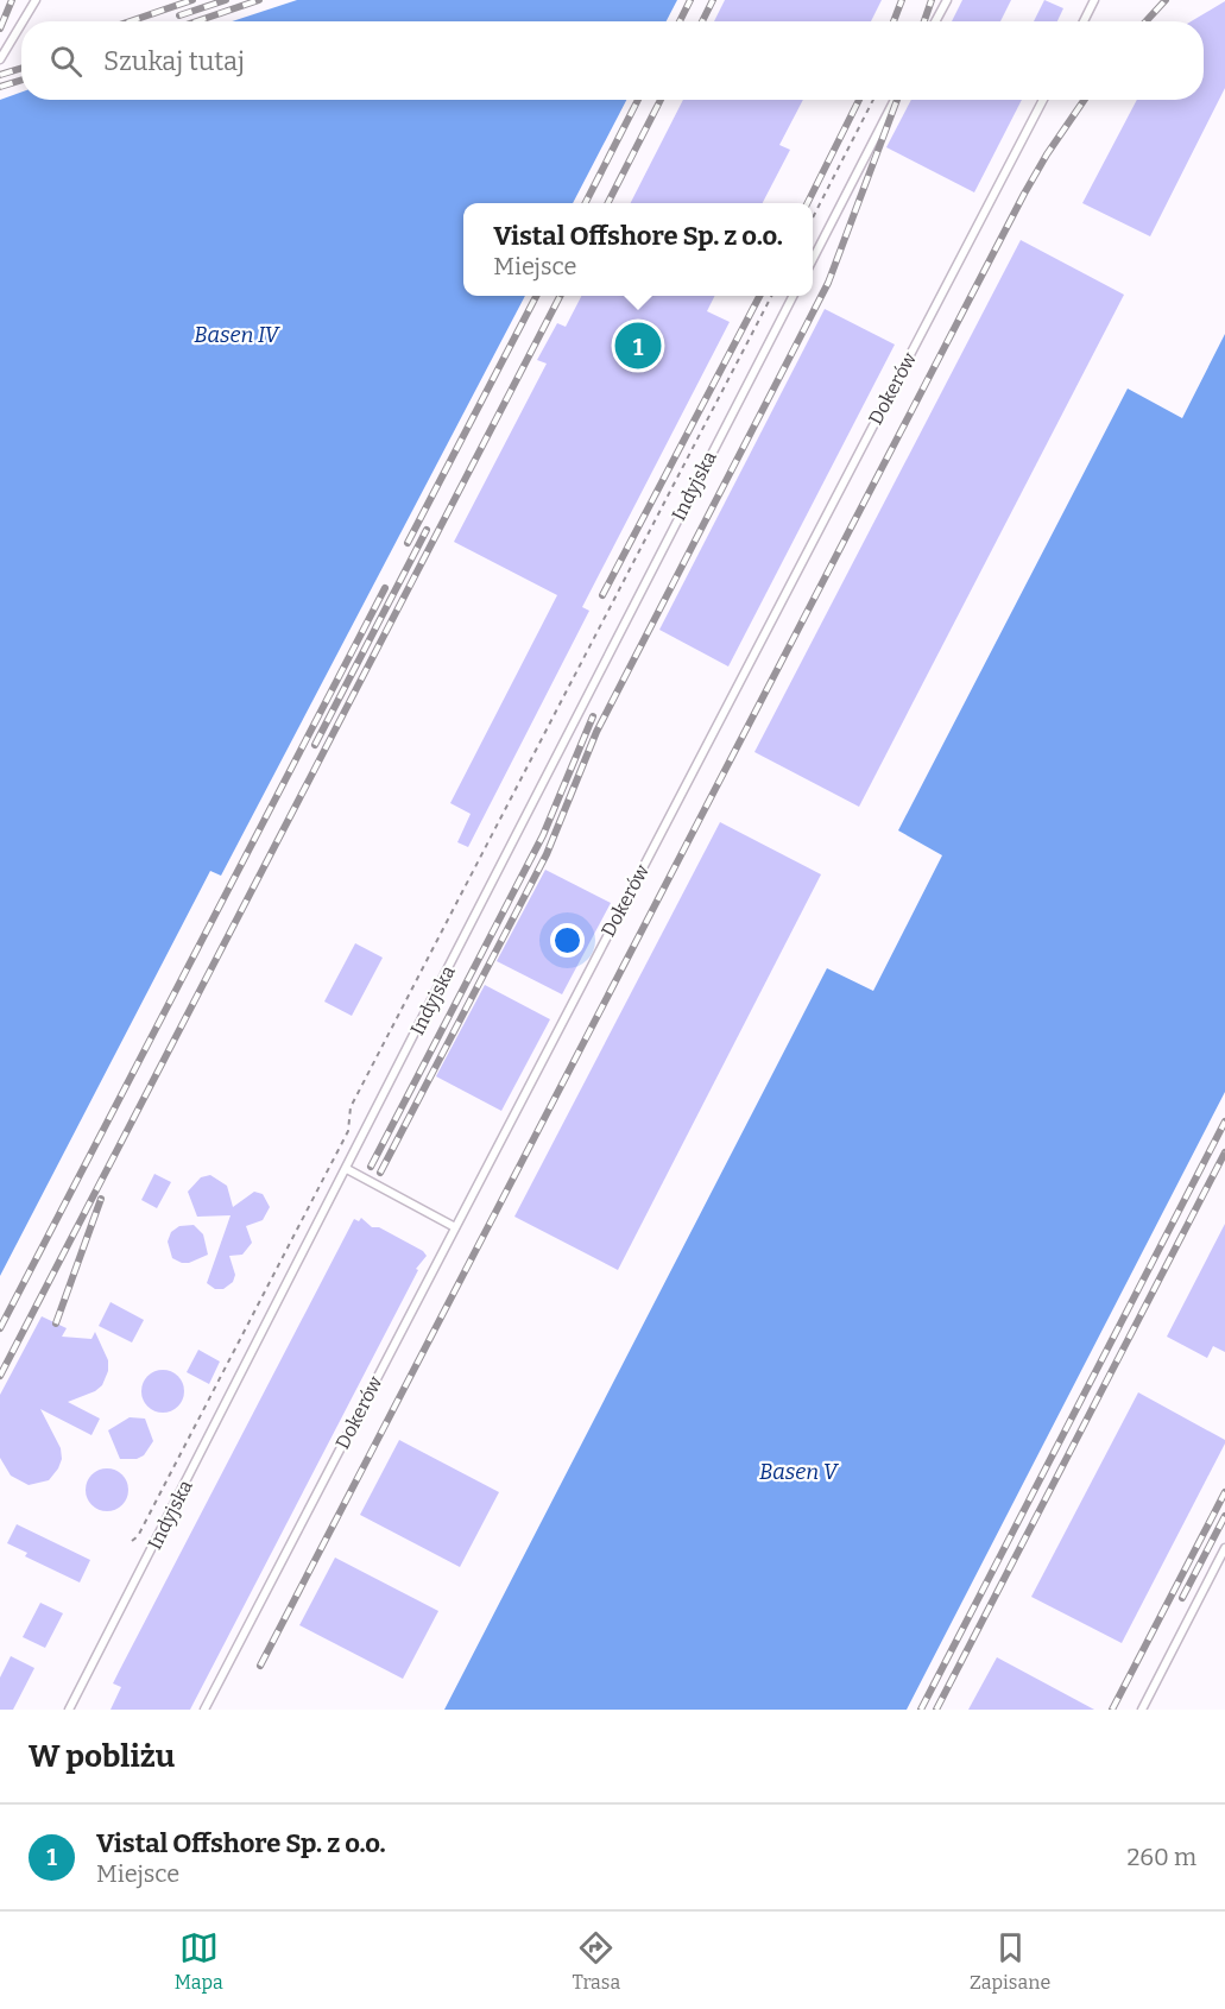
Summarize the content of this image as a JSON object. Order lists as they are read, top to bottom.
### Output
{
  "streets": {
    "lane": ["Dokerów", "Indyjska"]
  },
  "water": ["Basen IV", "Basen V"],
  "page": {
    "search": "Szukaj tutaj",
    "popup": ["Vistal Offshore Sp. z o.o.", "Miejsce"],
    "pins": "1",
    "heading": "W pobliżu",
    "list": [
      {
        "mark": "1",
        "name": "Vistal Offshore Sp. z o.o.",
        "note": "Miejsce",
        "value": "260 m"
      }
    ],
    "nav": ["Mapa", "Trasa", "Zapisane"]
  }
}
